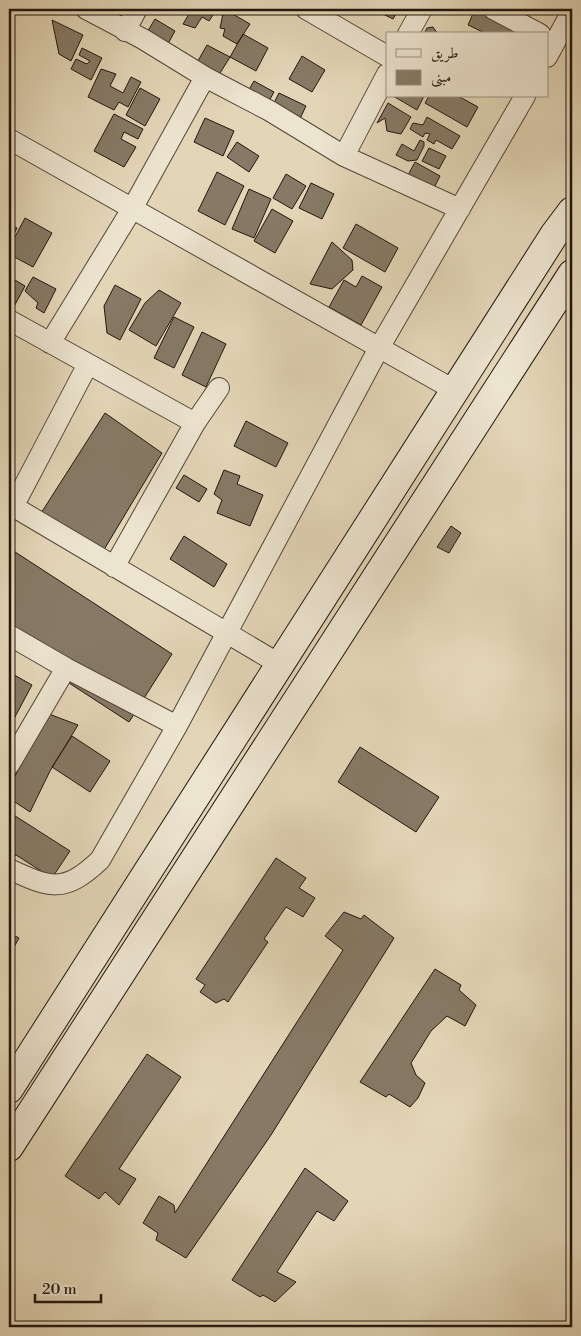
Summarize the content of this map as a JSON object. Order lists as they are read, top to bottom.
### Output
{
  "legend": ["طريق", "مبنى"],
  "scale_bar": "20 m"
}
